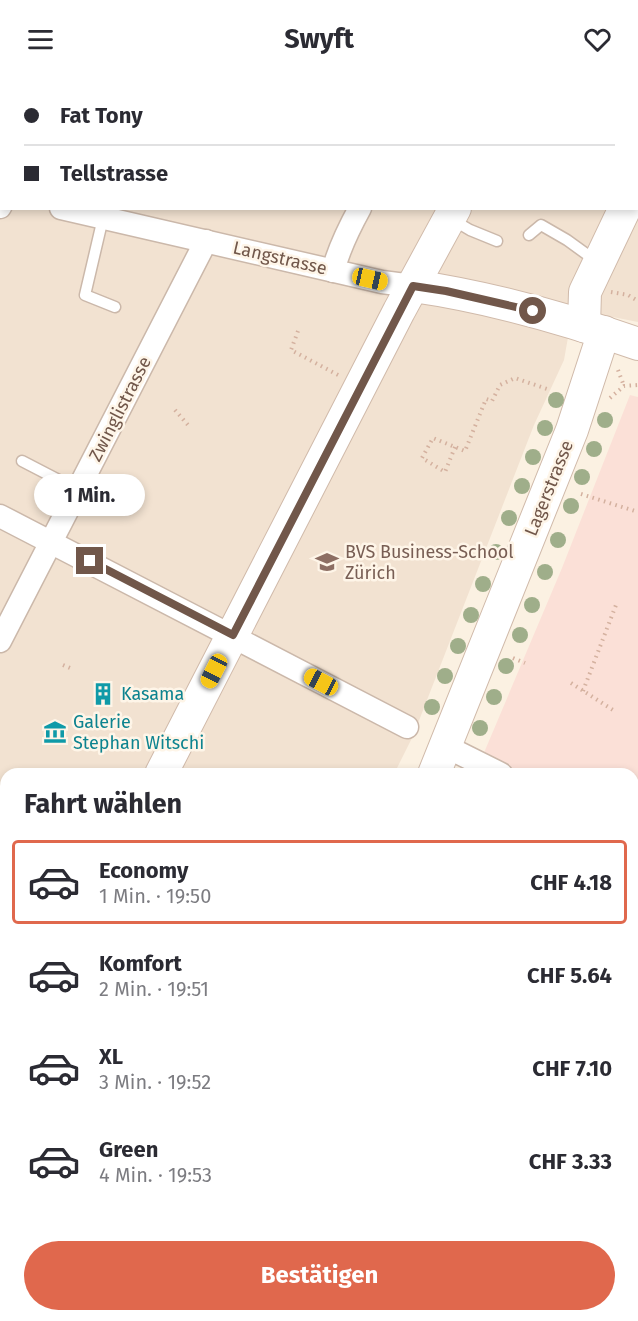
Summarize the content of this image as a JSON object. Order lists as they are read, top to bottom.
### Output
{
  "streets": {
    "street": ["Langstrasse", "Zwinglistrasse", "Lagerstrasse"]
  },
  "crossings": [
    ["Langstrasse", "Zwinglistrasse"],
    ["Langstrasse", "Lagerstrasse"]
  ],
  "places": {
    "school or university": ["BVS Business-School Zürich"],
    "building": ["Kasama"],
    "museum": ["Galerie Stephan Witschi"]
  },
  "page": {
    "header": "Swyft",
    "banner": ["Fat Tony", "Tellstrasse"],
    "bubble": "1 Min.",
    "heading": "Fahrt wählen",
    "list": [
      {
        "name": "Economy",
        "note": "1 Min. · 19:50",
        "value": "CHF 4.18"
      },
      {
        "name": "Komfort",
        "note": "2 Min. · 19:51",
        "value": "CHF 5.64"
      },
      {
        "name": "XL",
        "note": "3 Min. · 19:52",
        "value": "CHF 7.10"
      },
      {
        "name": "Green",
        "note": "4 Min. · 19:53",
        "value": "CHF 3.33"
      }
    ],
    "buttons": "Bestätigen"
  }
}
